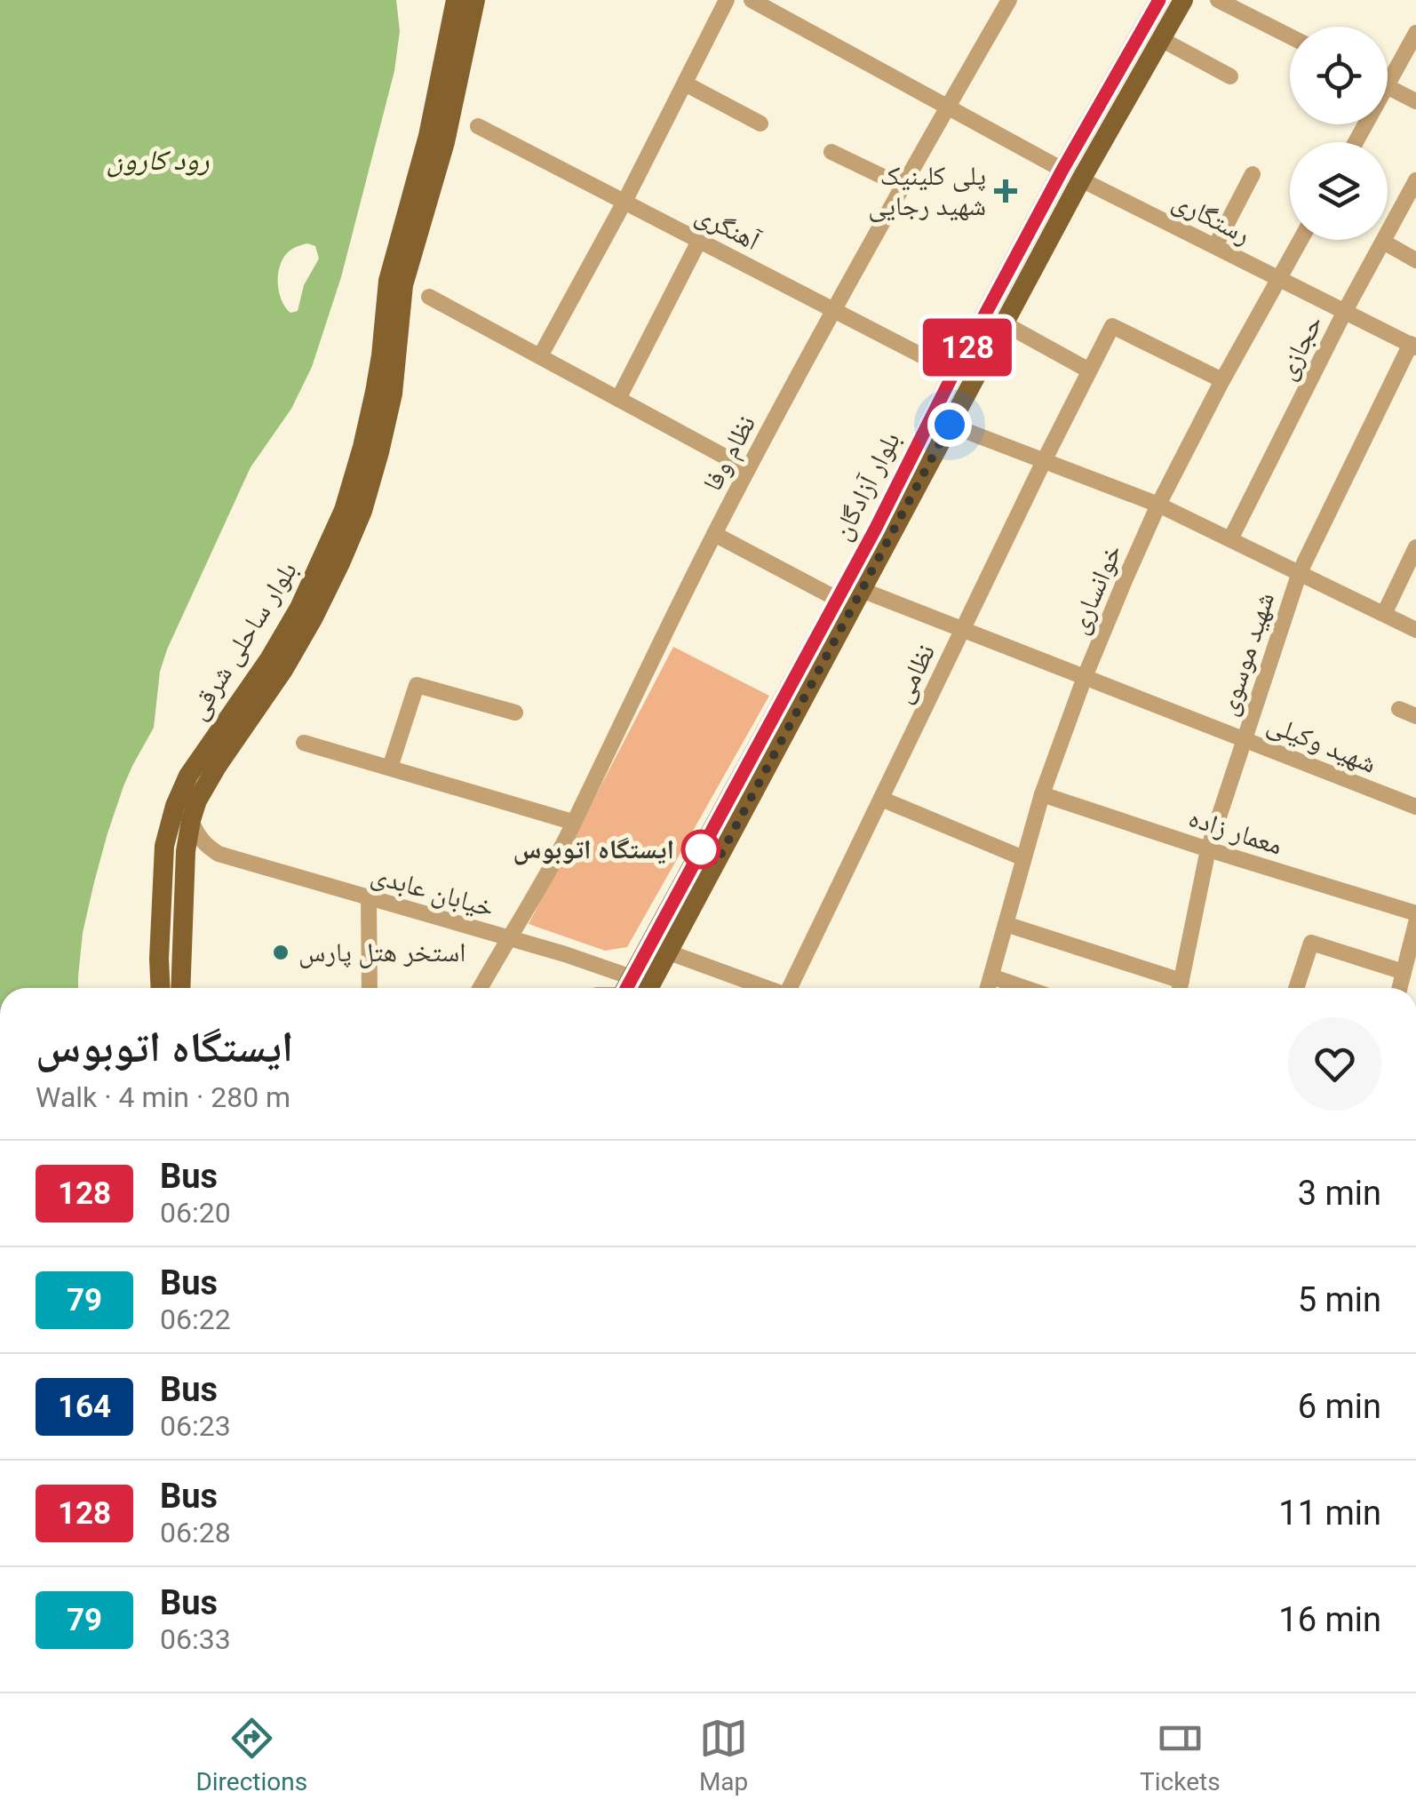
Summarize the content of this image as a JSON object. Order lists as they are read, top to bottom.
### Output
{
  "streets": {
    "main road": ["بلوار آزادگان", "بلوار ساحلی شرقی"],
    "street": [
      "رستگاری",
      "آهنگری",
      "حجازی",
      "نظام وفا",
      "خوانساری",
      "شهید موسوی",
      "نظامی",
      "شهید وکیلی",
      "معمار زاده",
      "خیابان عابدی"
    ]
  },
  "crossings": [
    ["رستگاری", "حجازی"],
    ["رستگاری", "نظام وفا"],
    ["رستگاری", "بلوار آزادگان"],
    ["رستگاری", "خوانساری"],
    ["رستگاری", "شهید موسوی"],
    ["آهنگری", "نظام وفا"],
    ["آهنگری", "بلوار آزادگان"],
    ["نظام وفا", "خیابان عابدی"],
    ["بلوار آزادگان", "شهید وکیلی"],
    ["خوانساری", "نظامی"],
    ["خوانساری", "شهید وکیلی"],
    ["خوانساری", "معمار زاده"],
    ["شهید موسوی", "شهید وکیلی"],
    ["شهید موسوی", "معمار زاده"],
    ["نظامی", "شهید وکیلی"]
  ],
  "water": ["رود کارون"],
  "places": {
    "health": ["پلی کلینیک شهید رجایی"],
    "other": ["ایستگاه اتوبوس", "استخر هتل پارس"]
  },
  "lines": ["bus line 128"],
  "page": {
    "on_map": "128",
    "heading": ["ایستگاه اتوبوس", "Walk · 4 min · 280 m"],
    "list": [
      {
        "mark": "128",
        "name": "Bus",
        "note": "06:20",
        "value": "3 min"
      },
      {
        "mark": "79",
        "name": "Bus",
        "note": "06:22",
        "value": "5 min"
      },
      {
        "mark": "164",
        "name": "Bus",
        "note": "06:23",
        "value": "6 min"
      },
      {
        "mark": "128",
        "name": "Bus",
        "note": "06:28",
        "value": "11 min"
      },
      {
        "mark": "79",
        "name": "Bus",
        "note": "06:33",
        "value": "16 min"
      }
    ],
    "tabs": ["Directions", "Map", "Tickets"]
  }
}
